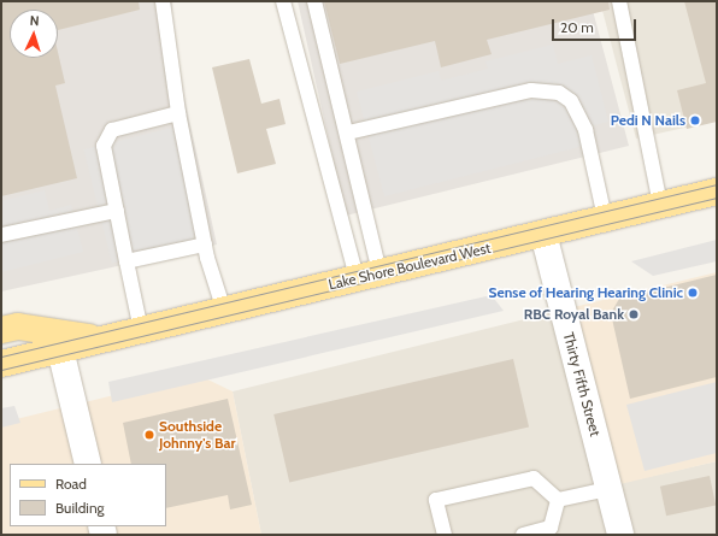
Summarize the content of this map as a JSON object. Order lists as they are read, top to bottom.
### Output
{
  "streets": {
    "main road": ["Lake Shore Boulevard West"],
    "street": ["Thirty Fifth Street"]
  },
  "crossings": [
    ["Lake Shore Boulevard West", "Thirty Fifth Street"]
  ],
  "places": [
    "Pedi N Nails",
    "Sense of Hearing Hearing Clinic",
    "RBC Royal Bank",
    "Southside Johnny's Bar"
  ],
  "legend": ["Road", "Building"],
  "scale_bar": "20 m",
  "north": "top"
}
